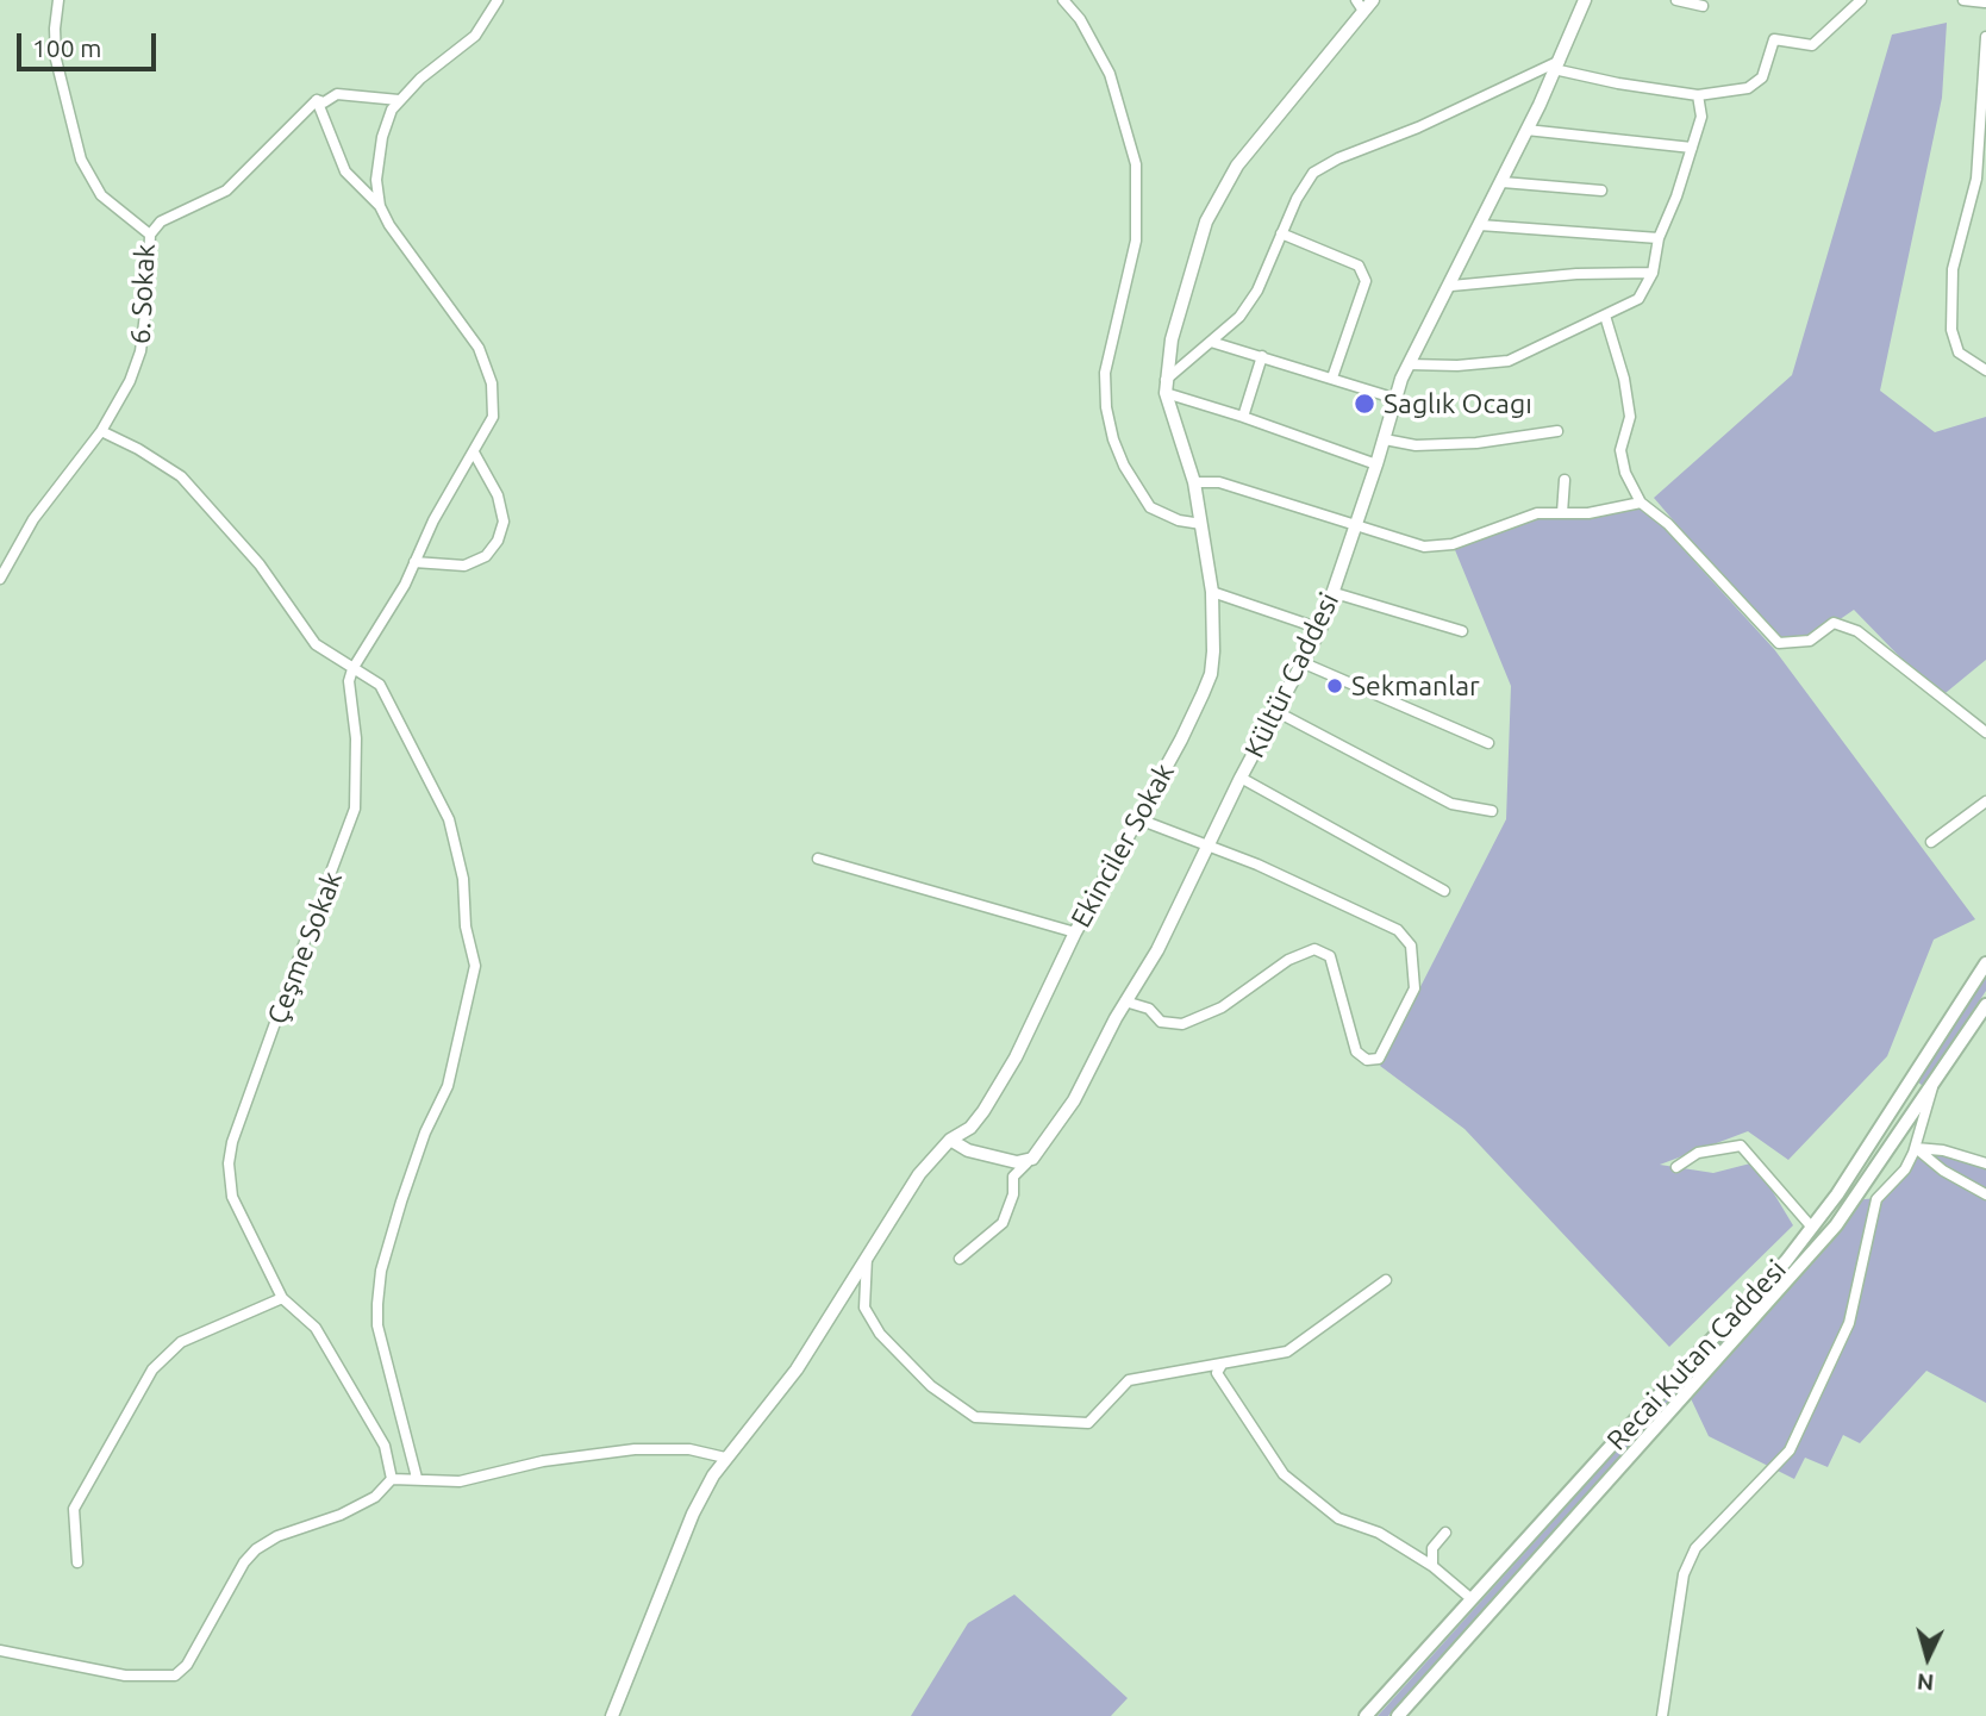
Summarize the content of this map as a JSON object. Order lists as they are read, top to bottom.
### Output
{
  "streets": {
    "main road": ["Recai Kutan Caddesi"],
    "street": [
      "6. Sokak",
      "Kültür Caddesi",
      "Ekinciler Sokak",
      "Çeşme Sokak"
    ]
  },
  "places": ["Saglık Ocagı", "Sekmanlar"],
  "scale_bar": "100 m",
  "north": "bottom"
}
